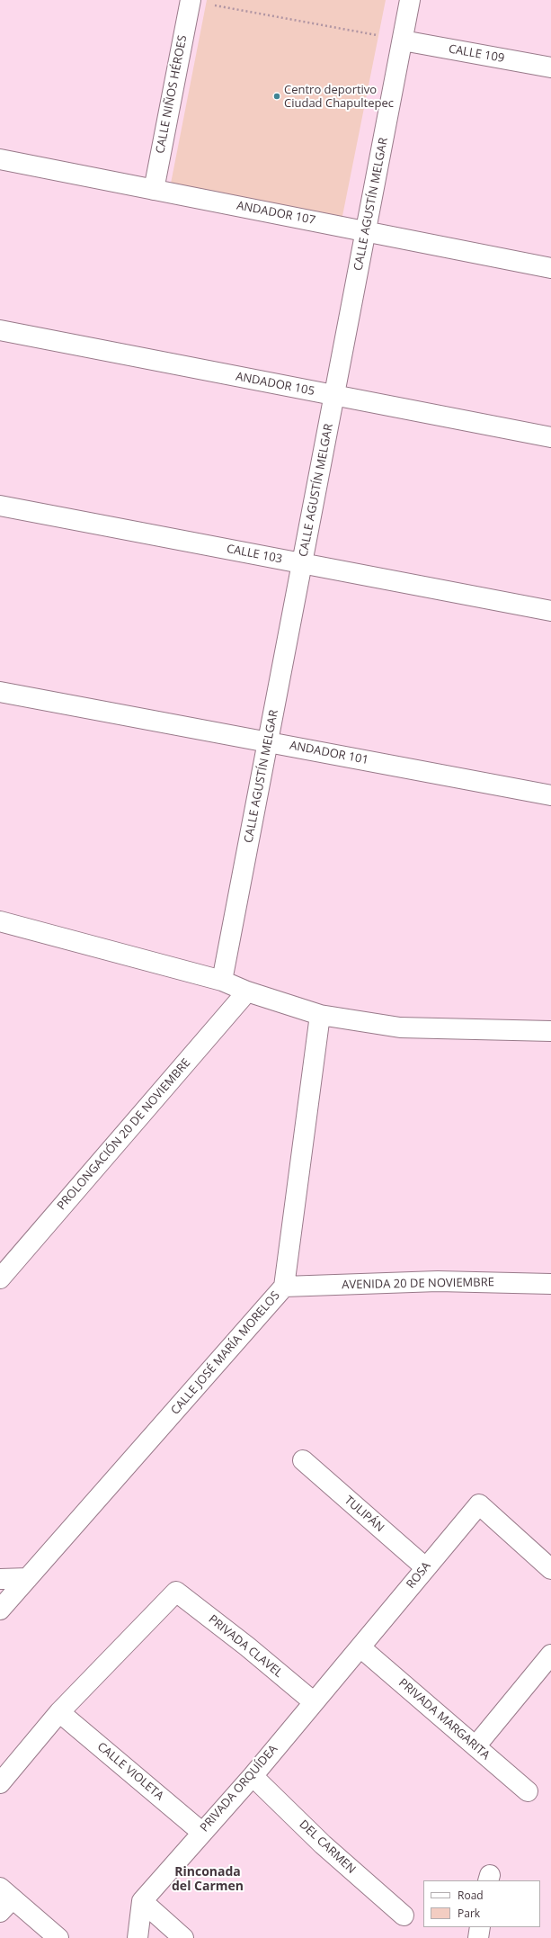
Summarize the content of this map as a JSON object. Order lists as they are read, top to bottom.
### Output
{
  "streets": {
    "street": [
      "CALLE 109",
      "CALLE NIÑOS HÉROES",
      "CALLE AGUSTÍN MELGAR",
      "ANDADOR 107",
      "ANDADOR 105",
      "CALLE 103",
      "ANDADOR 101",
      "PROLONGACIÓN 20 DE NOVIEMBRE",
      "AVENIDA 20 DE NOVIEMBRE",
      "CALLE JOSÉ MARÍA MORELOS",
      "TULIPÁN",
      "ROSA",
      "PRIVADA CLAVEL",
      "PRIVADA MARGARITA",
      "CALLE VIOLETA",
      "PRIVADA ORQUÍDEA",
      "DEL CARMEN"
    ]
  },
  "crossings": [
    ["CALLE 109", "CALLE AGUSTÍN MELGAR"],
    ["CALLE NIÑOS HÉROES", "ANDADOR 107"],
    ["CALLE AGUSTÍN MELGAR", "ANDADOR 107"],
    ["CALLE AGUSTÍN MELGAR", "ANDADOR 105"],
    ["CALLE AGUSTÍN MELGAR", "CALLE 103"],
    ["CALLE AGUSTÍN MELGAR", "ANDADOR 101"],
    ["AVENIDA 20 DE NOVIEMBRE", "CALLE JOSÉ MARÍA MORELOS"],
    ["TULIPÁN", "ROSA"],
    ["ROSA", "PRIVADA MARGARITA"],
    ["ROSA", "PRIVADA ORQUÍDEA"],
    ["PRIVADA CLAVEL", "CALLE VIOLETA"],
    ["PRIVADA CLAVEL", "PRIVADA ORQUÍDEA"],
    ["PRIVADA MARGARITA", "PRIVADA ORQUÍDEA"],
    ["CALLE VIOLETA", "PRIVADA ORQUÍDEA"],
    ["PRIVADA ORQUÍDEA", "DEL CARMEN"]
  ],
  "districts": ["Rinconada del Carmen"],
  "places": ["Centro deportivo Ciudad Chapultepec"],
  "legend": ["Road", "Park"]
}
